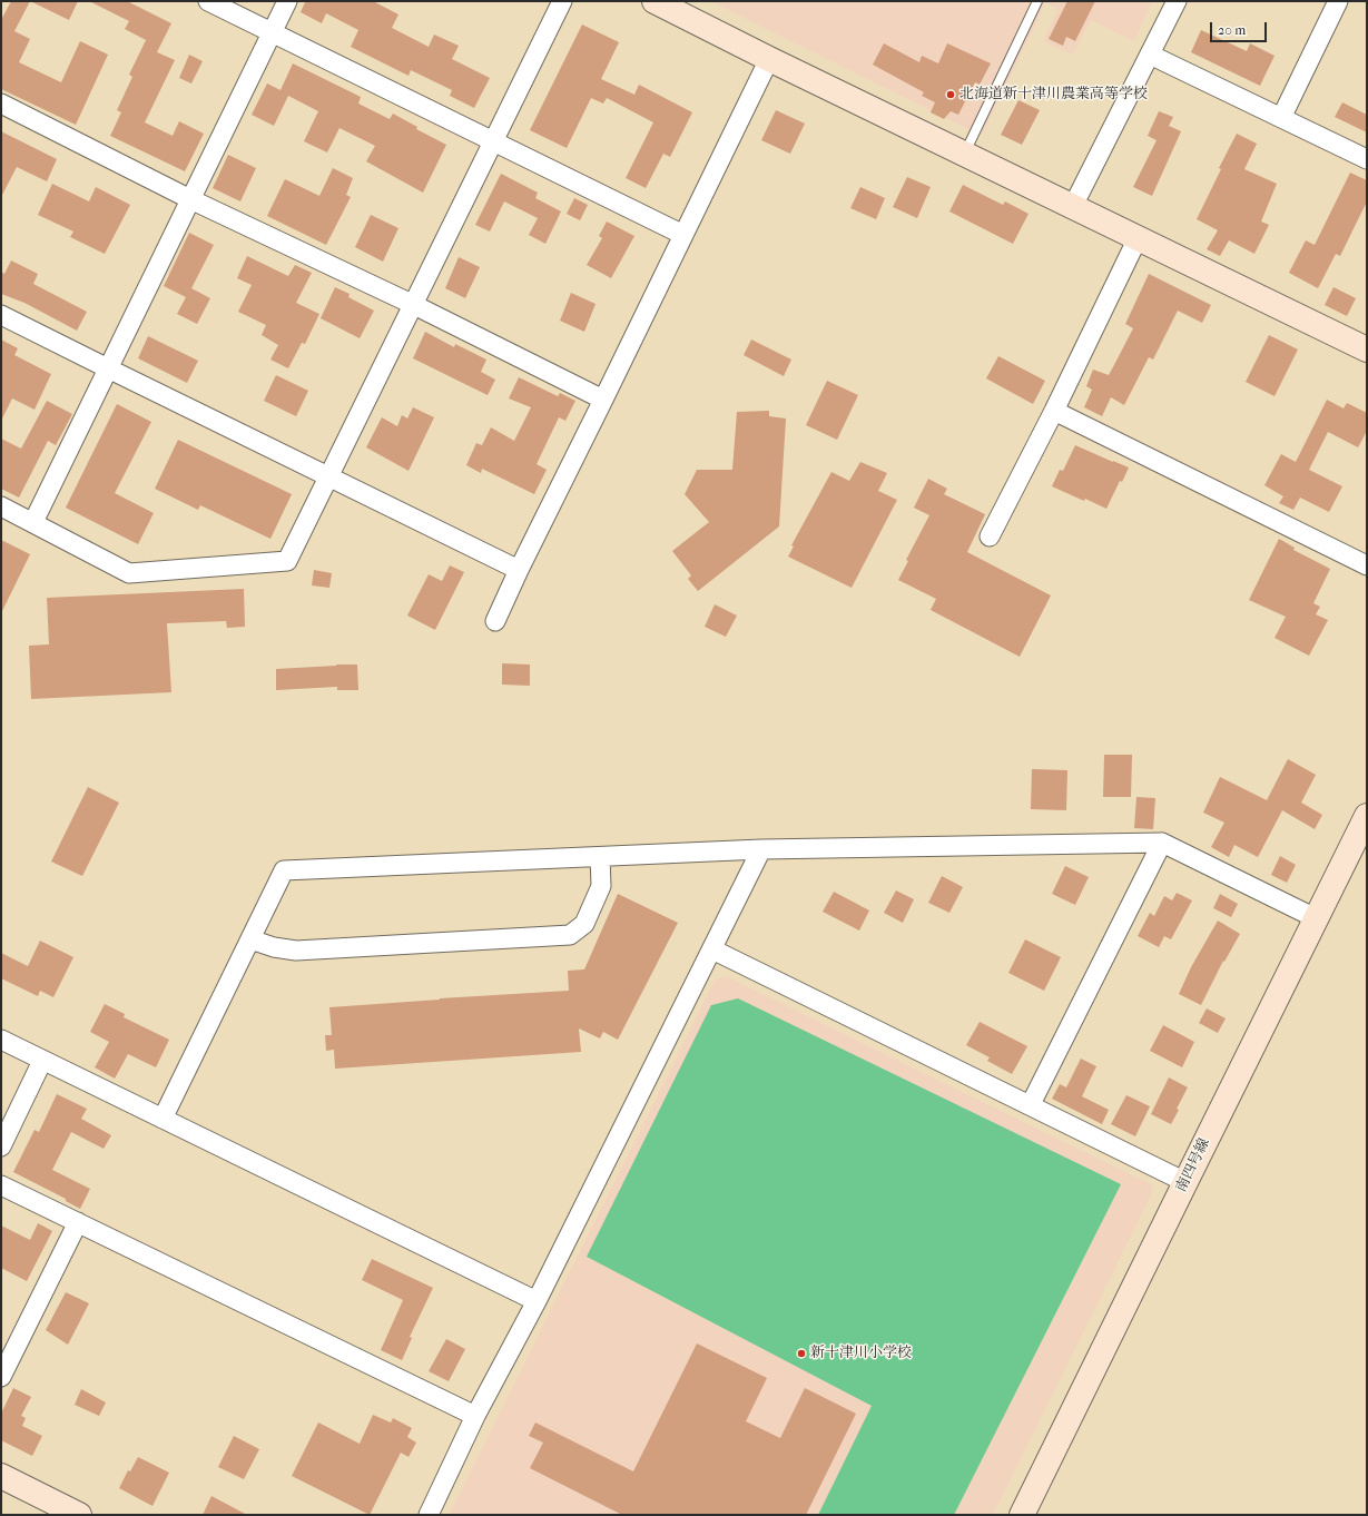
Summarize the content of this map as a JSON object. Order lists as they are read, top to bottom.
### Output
{
  "streets": {
    "street": ["南四号線"]
  },
  "places": ["北海道新十津川農業高等学校", "新十津川小学校"],
  "scale_bar": "20 m"
}
